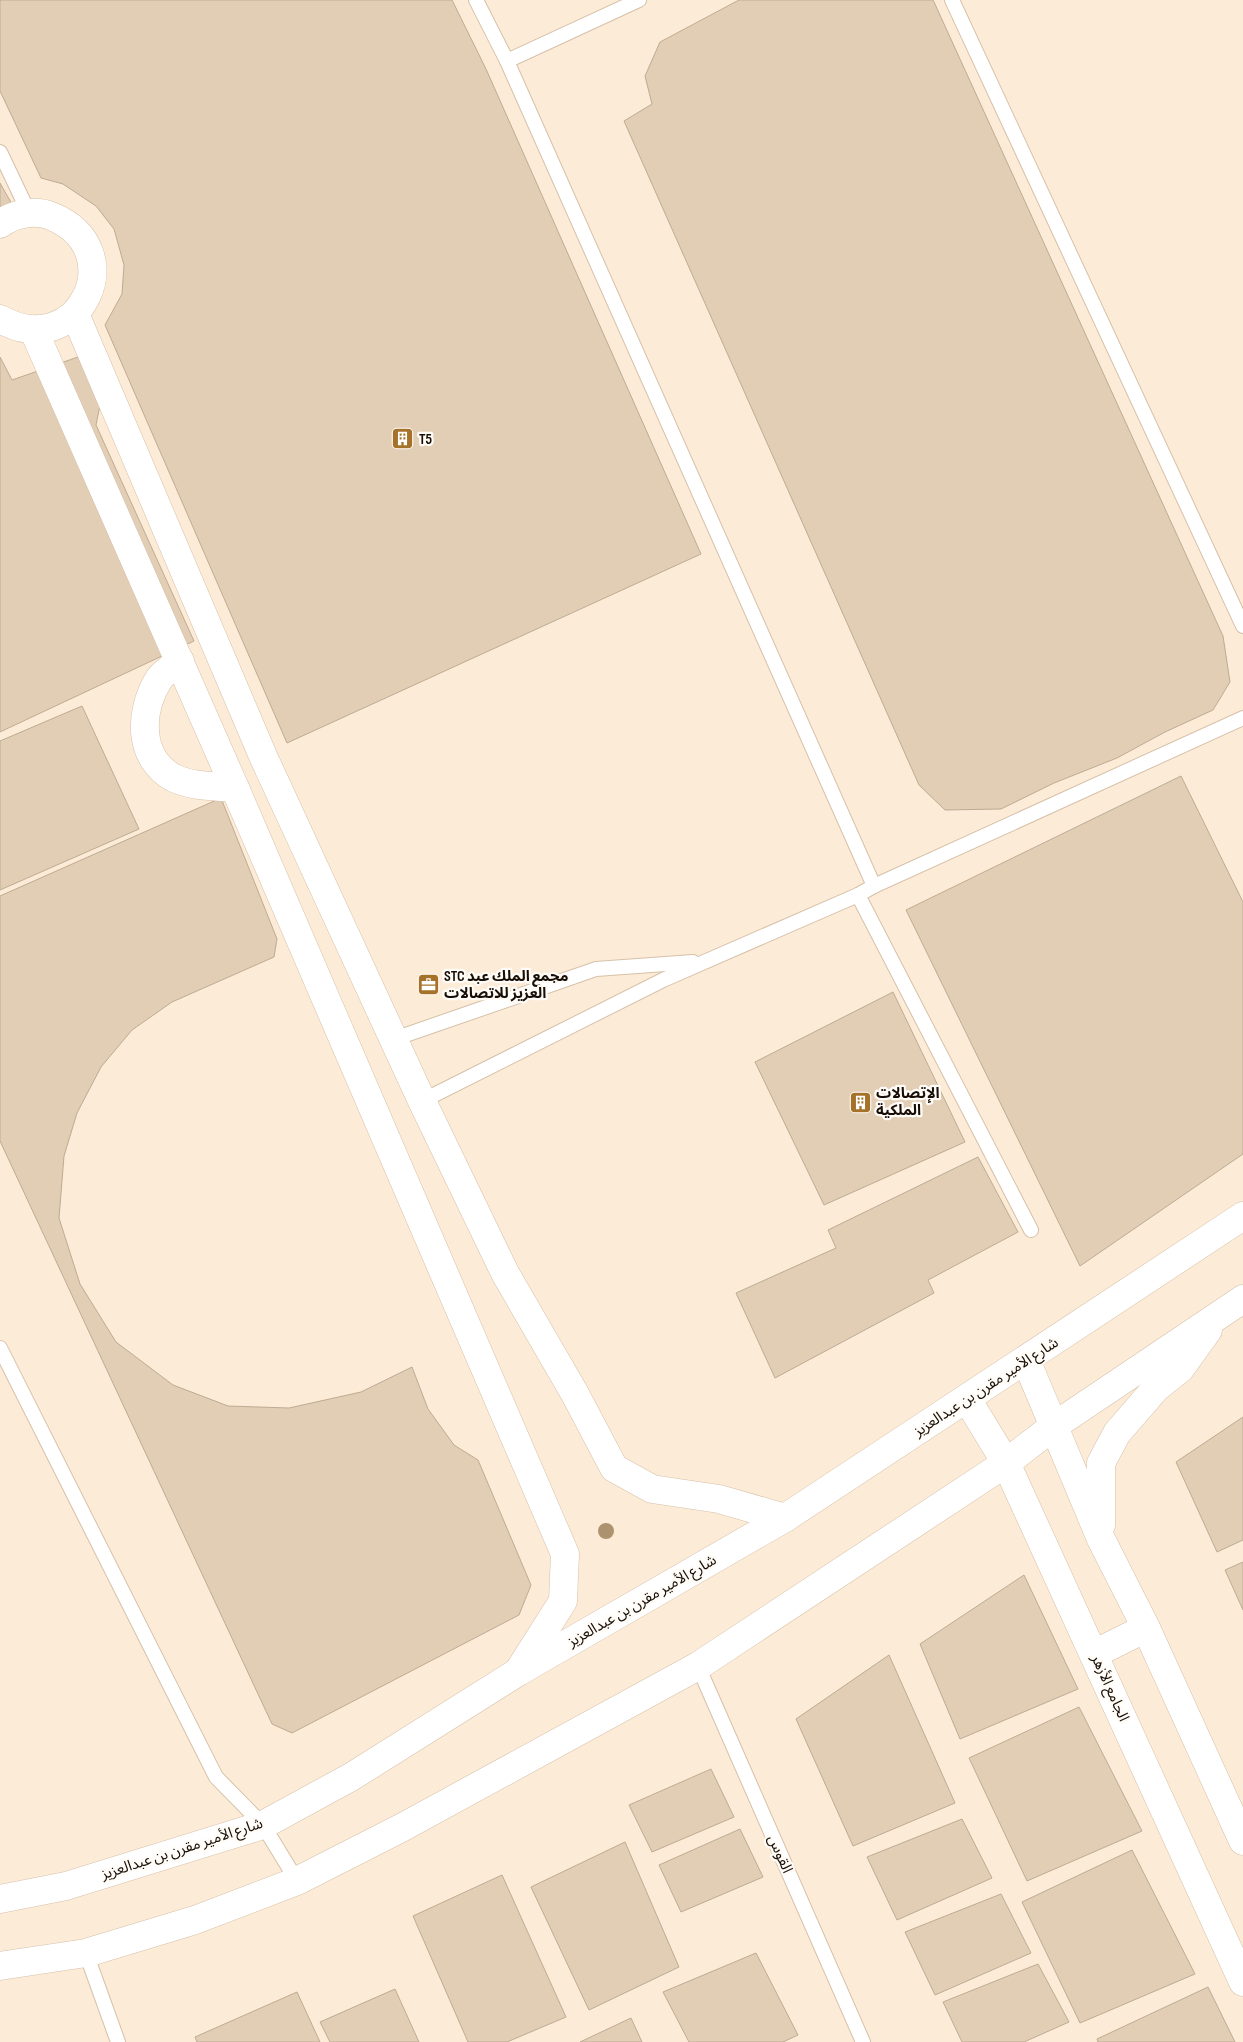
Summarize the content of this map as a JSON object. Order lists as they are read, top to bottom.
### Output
{
  "streets": {
    "street": ["شارع الأمير مقرن بن عبدالعزيز", "الجامع الأزهر"],
    "lane": ["القوس"]
  },
  "crossings": [
    ["شارع الأمير مقرن بن عبدالعزيز", "الجامع الأزهر"]
  ],
  "places": {
    "building": ["T5", "الإتصالات الملكية"],
    "office": ["STC مجمع الملك عبد العزيز للاتصالات"]
  }
}
